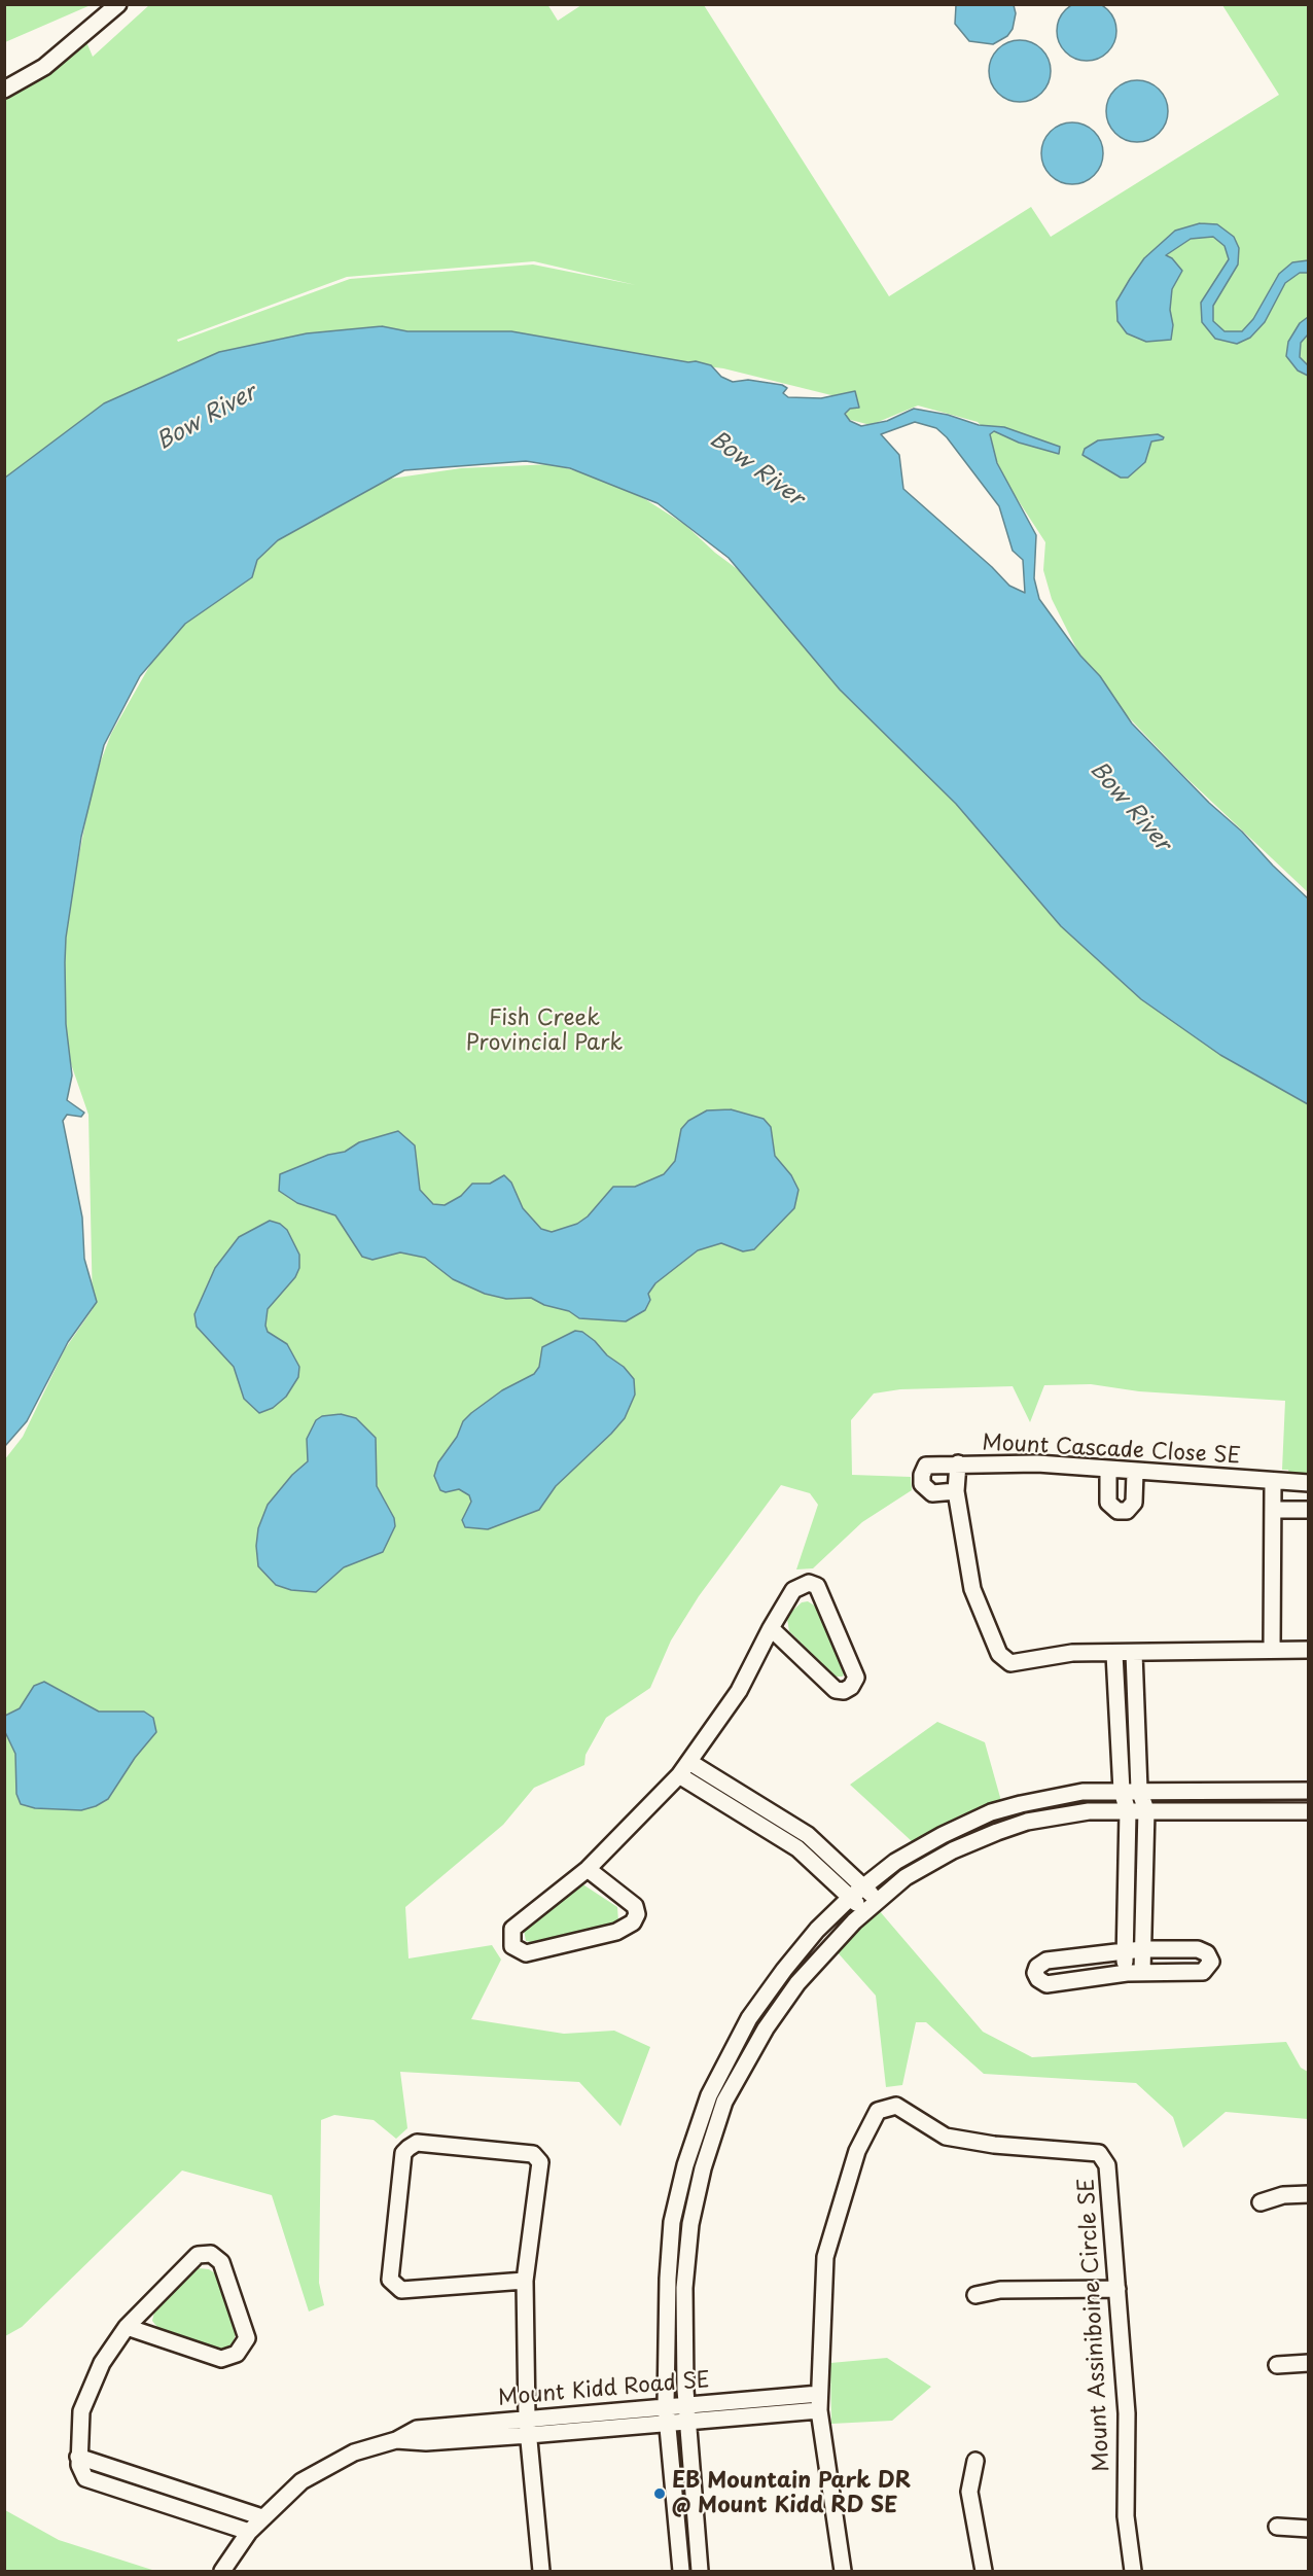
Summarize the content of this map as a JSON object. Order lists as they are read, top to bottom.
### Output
{
  "streets": {
    "street": ["Mount Cascade Close SE", "Mount Assiniboine Circle SE", "Mount Kidd Road SE"]
  },
  "crossings": [
    ["Mount Assiniboine Circle SE", "Mount Kidd Road SE"]
  ],
  "water": ["Bow River"],
  "parks": ["Fish Creek Provincial Park"],
  "places": ["EB Mountain Park DR @ Mount Kidd RD SE"]
}
